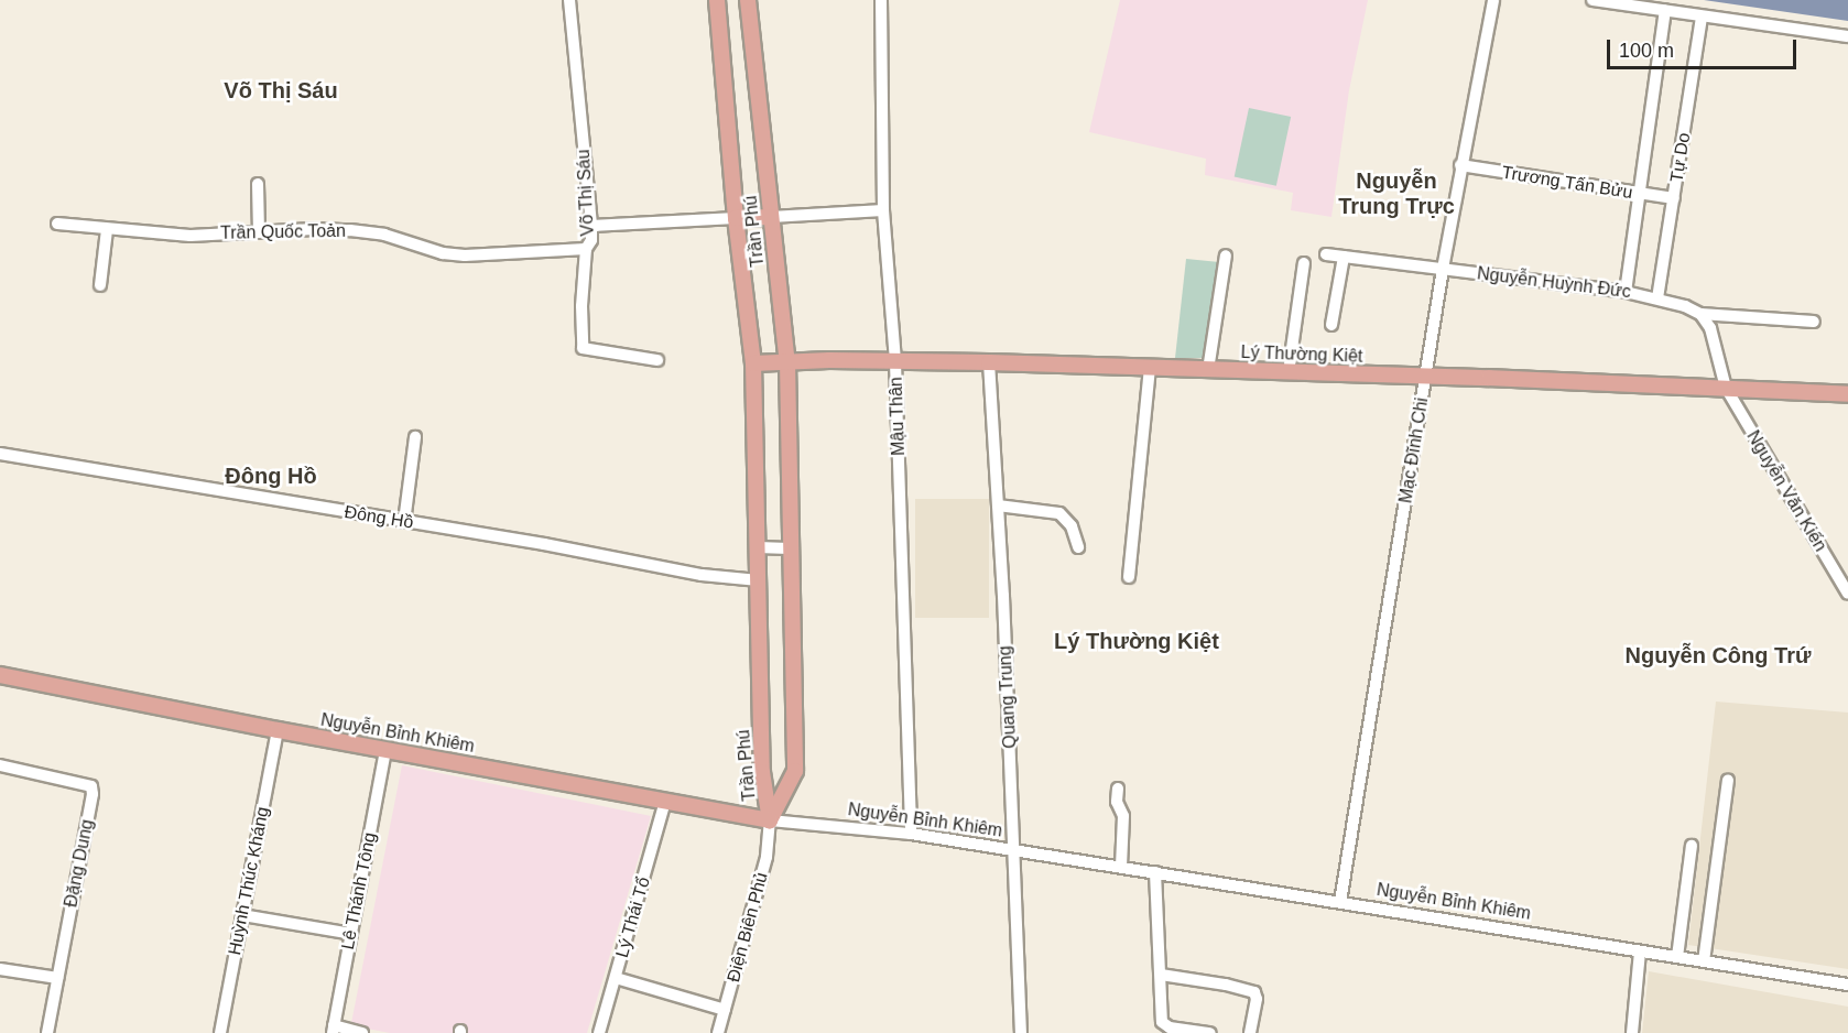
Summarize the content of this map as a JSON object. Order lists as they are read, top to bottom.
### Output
{
  "streets": {
    "main road": ["Trần Phú", "Lý Thường Kiệt", "Nguyễn Bỉnh Khiêm"],
    "street": [
      "Tự Do",
      "Trương Tấn Bửu",
      "Võ Thị Sáu",
      "Trần Quốc Toản",
      "Nguyễn Huỳnh Đức",
      "Mậu Thân",
      "Mạc Đĩnh Chi",
      "Nguyễn Văn Kiến",
      "Đông Hồ",
      "Quang Trung",
      "Đặng Dung",
      "Huỳnh Thúc Kháng",
      "Lê Thánh Tông",
      "Lý Thái Tổ",
      "Điện Biên Phủ"
    ]
  },
  "crossings": [
    ["Tự Do", "Trương Tấn Bửu"],
    ["Tự Do", "Nguyễn Huỳnh Đức"],
    ["Trương Tấn Bửu", "Mạc Đĩnh Chi"],
    ["Võ Thị Sáu", "Trần Quốc Toản"],
    ["Trần Phú", "Lý Thường Kiệt"],
    ["Trần Phú", "Đông Hồ"],
    ["Trần Phú", "Nguyễn Bỉnh Khiêm"],
    ["Trần Phú", "Điện Biên Phủ"],
    ["Nguyễn Huỳnh Đức", "Mạc Đĩnh Chi"],
    ["Lý Thường Kiệt", "Mậu Thân"],
    ["Lý Thường Kiệt", "Mạc Đĩnh Chi"],
    ["Lý Thường Kiệt", "Nguyễn Văn Kiến"],
    ["Lý Thường Kiệt", "Quang Trung"],
    ["Mậu Thân", "Nguyễn Bỉnh Khiêm"],
    ["Mạc Đĩnh Chi", "Nguyễn Bỉnh Khiêm"],
    ["Quang Trung", "Nguyễn Bỉnh Khiêm"],
    ["Nguyễn Bỉnh Khiêm", "Huỳnh Thúc Kháng"],
    ["Nguyễn Bỉnh Khiêm", "Lê Thánh Tông"],
    ["Nguyễn Bỉnh Khiêm", "Lý Thái Tổ"],
    ["Nguyễn Bỉnh Khiêm", "Điện Biên Phủ"]
  ],
  "districts": [
    "Võ Thị Sáu",
    "Nguyễn Trung Trực",
    "Đông Hồ",
    "Lý Thường Kiệt",
    "Nguyễn Công Trứ"
  ],
  "scale_bar": "100 m"
}
